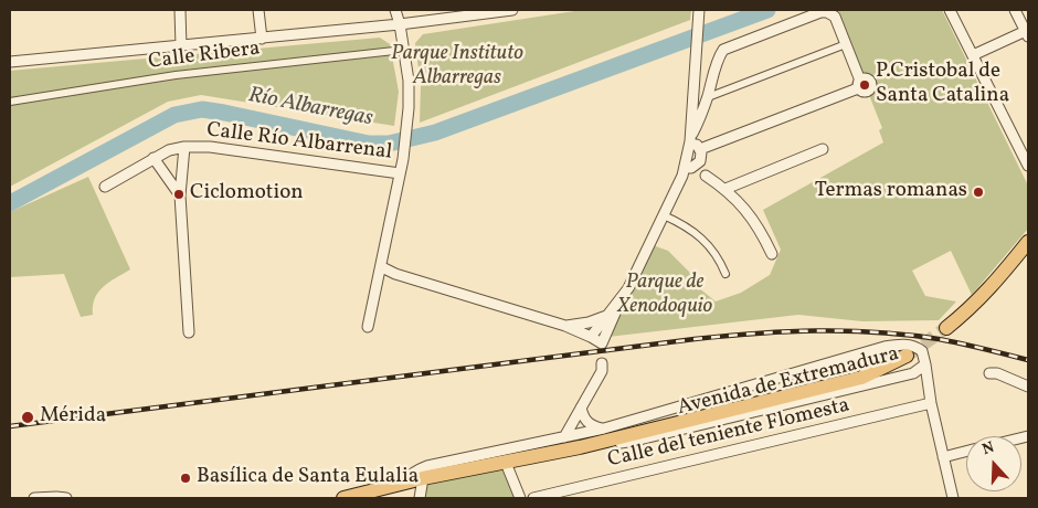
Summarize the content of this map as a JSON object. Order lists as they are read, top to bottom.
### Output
{
  "streets": {
    "main road": ["Avenida de Extremadura"],
    "street": ["Calle Ribera", "Calle Río Albarrenal", "Calle del teniente Flomesta"]
  },
  "water": ["Río Albarregas"],
  "parks": ["Parque Instituto Albarregas", "Parque de Xenodoquio"],
  "places": [
    "P.Cristobal de Santa Catalina",
    "Termas romanas",
    "Ciclomotion",
    "Mérida",
    "Basílica de Santa Eulalia"
  ],
  "north": "top"
}
